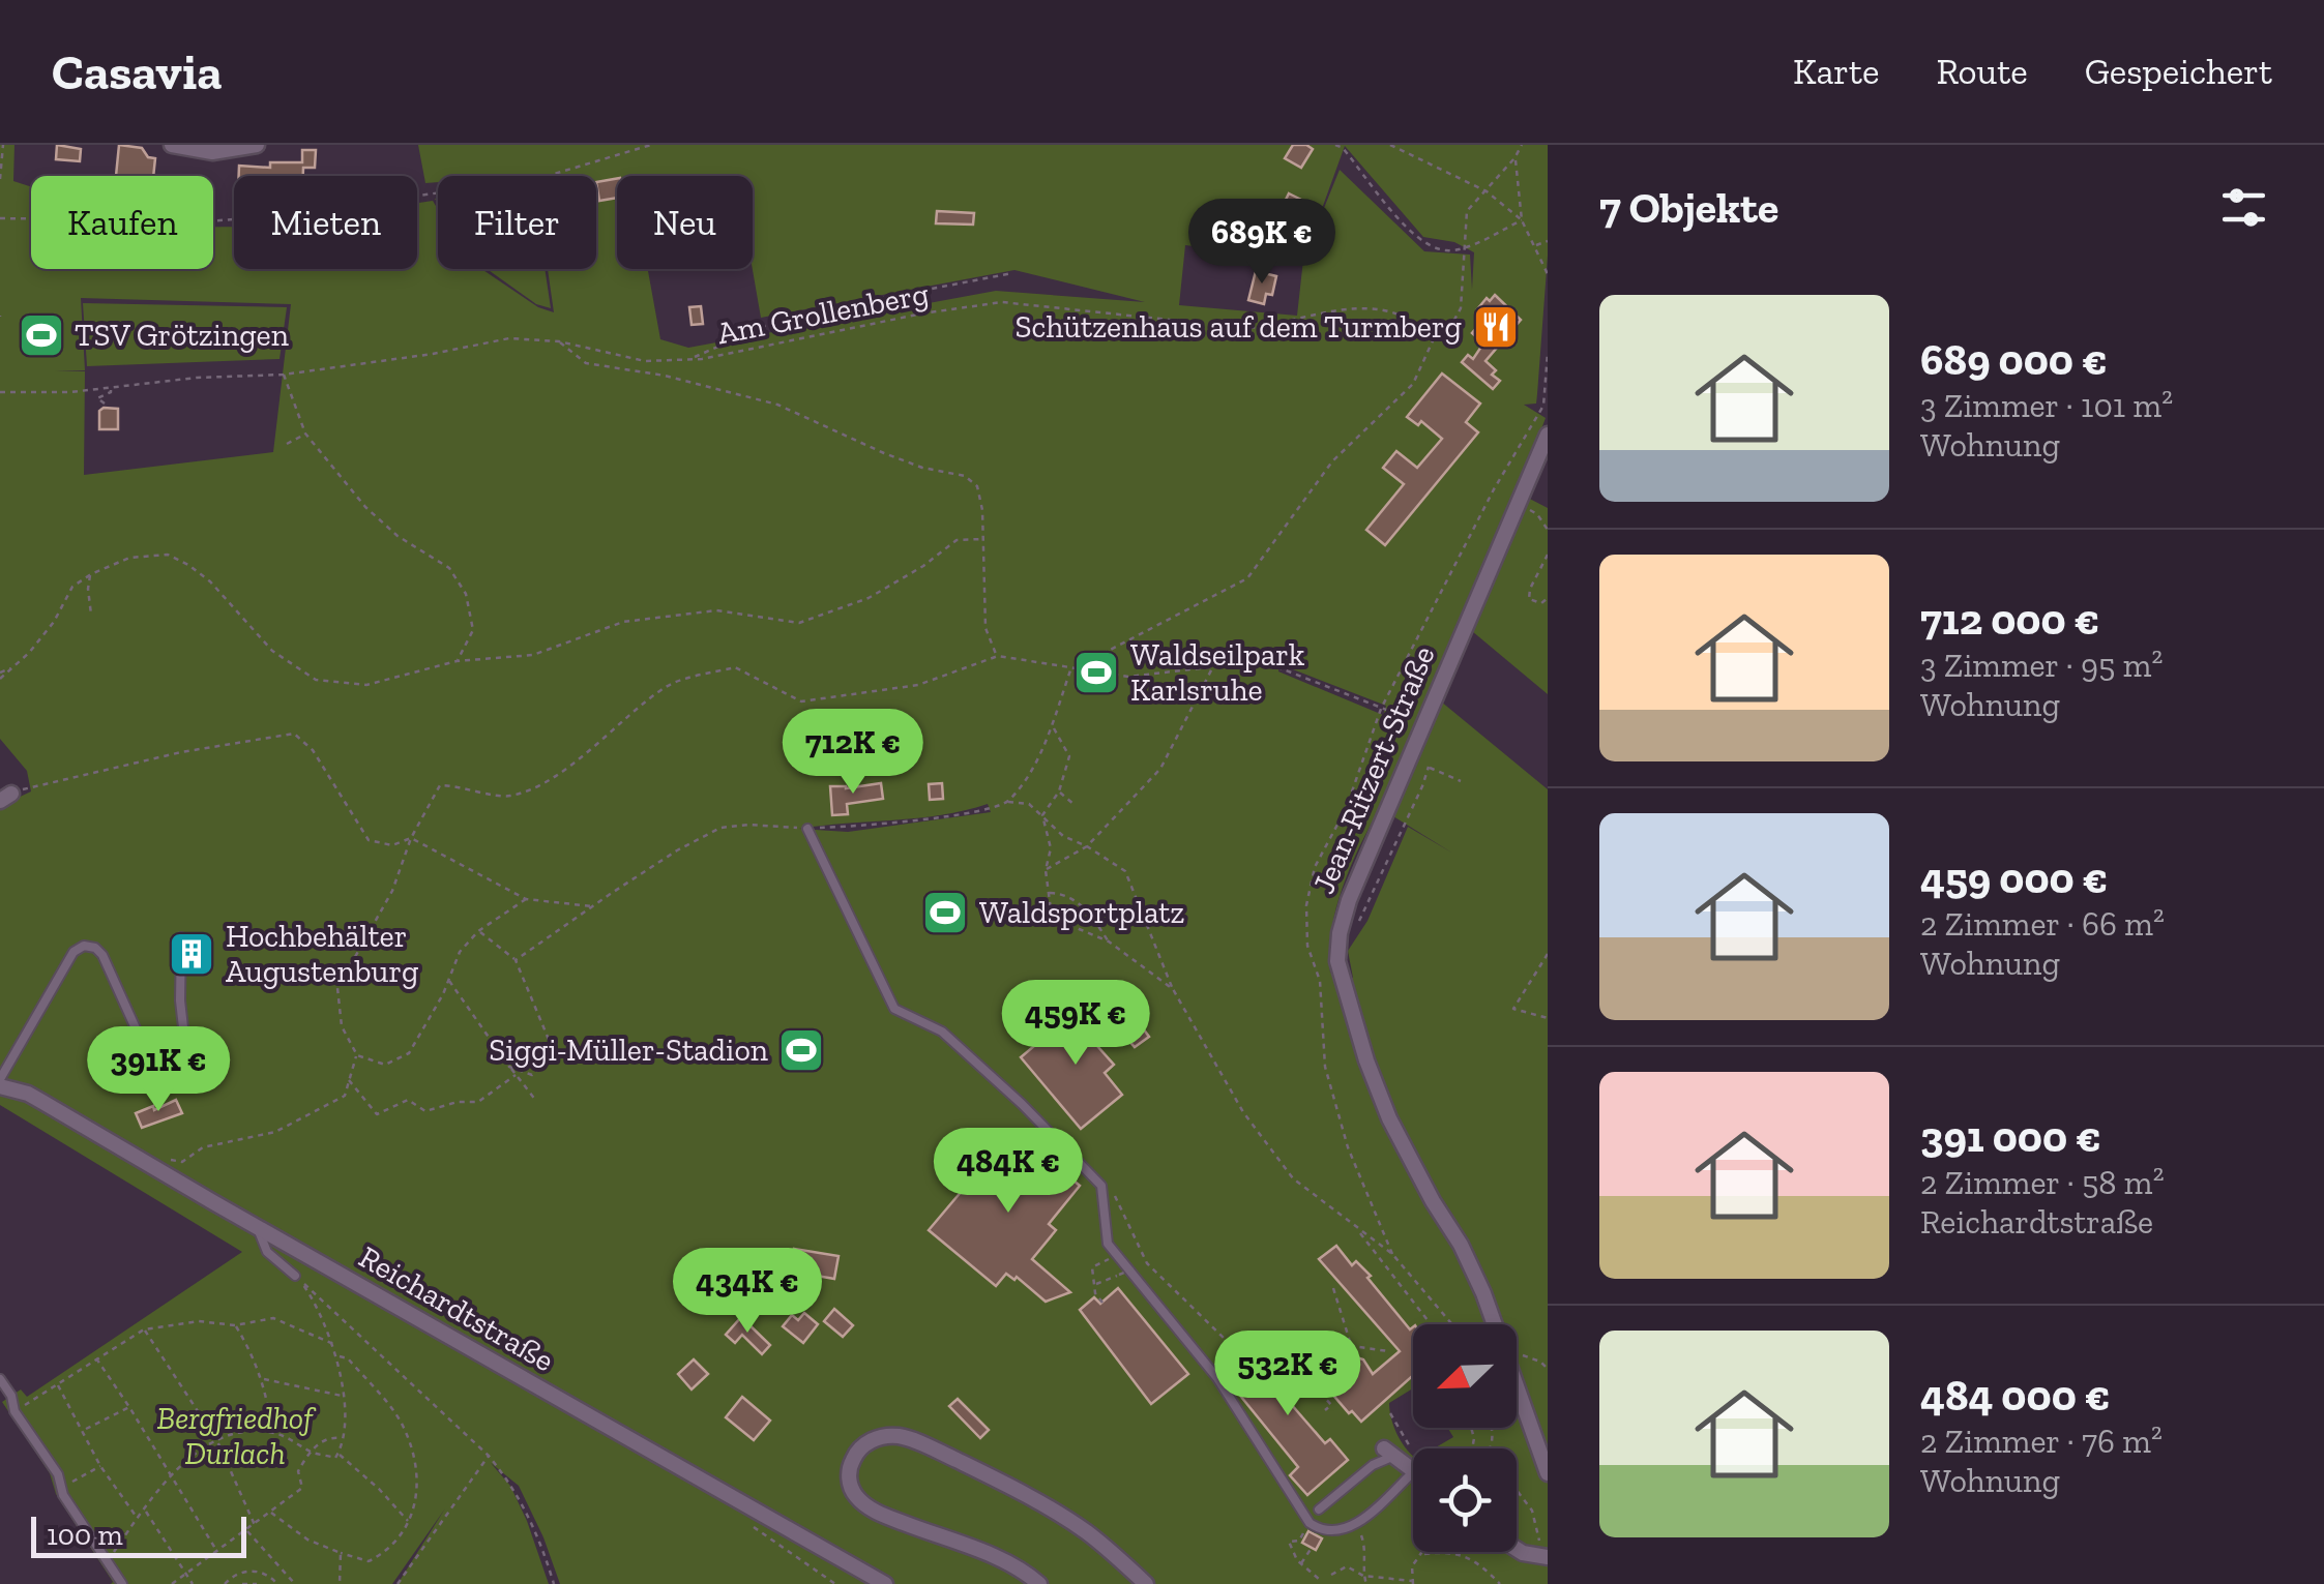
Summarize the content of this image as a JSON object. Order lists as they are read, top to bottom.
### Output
{
  "streets": {
    "street": ["Jean-Ritzert-Straße", "Reichardtstraße"],
    "path": ["Am Grollenberg"]
  },
  "parks": ["Bergfriedhof Durlach"],
  "places": {
    "restaurant": ["Schützenhaus auf dem Turmberg"],
    "sports": [
      "TSV Grötzingen",
      "Waldseilpark Karlsruhe",
      "Waldsportplatz",
      "Siggi-Müller-Stadion"
    ],
    "building": ["Hochbehälter Augustenburg"]
  },
  "scale_bar": "100 m",
  "north": "bottom left",
  "page": {
    "header": "Casavia",
    "nav": ["Karte", "Route", "Gespeichert"],
    "heading": "7 Objekte",
    "chip": [
      "Kaufen",
      "Mieten",
      "Filter",
      "Neu"
    ],
    "price": [
      "689K €",
      "712K €",
      "459K €",
      "391K €",
      "484K €",
      "434K €",
      "532K €"
    ],
    "list": [
      {
        "name": "689 000 €",
        "note": "3 Zimmer · 101 m² · Wohnung"
      },
      {
        "name": "712 000 €",
        "note": "3 Zimmer · 95 m² · Wohnung"
      },
      {
        "name": "459 000 €",
        "note": "2 Zimmer · 66 m² · Wohnung"
      },
      {
        "name": "391 000 €",
        "note": "2 Zimmer · 58 m² · Reichardtstraße"
      },
      {
        "name": "484 000 €",
        "note": "2 Zimmer · 76 m² · Wohnung"
      }
    ],
    "scale": "100 m"
  }
}
